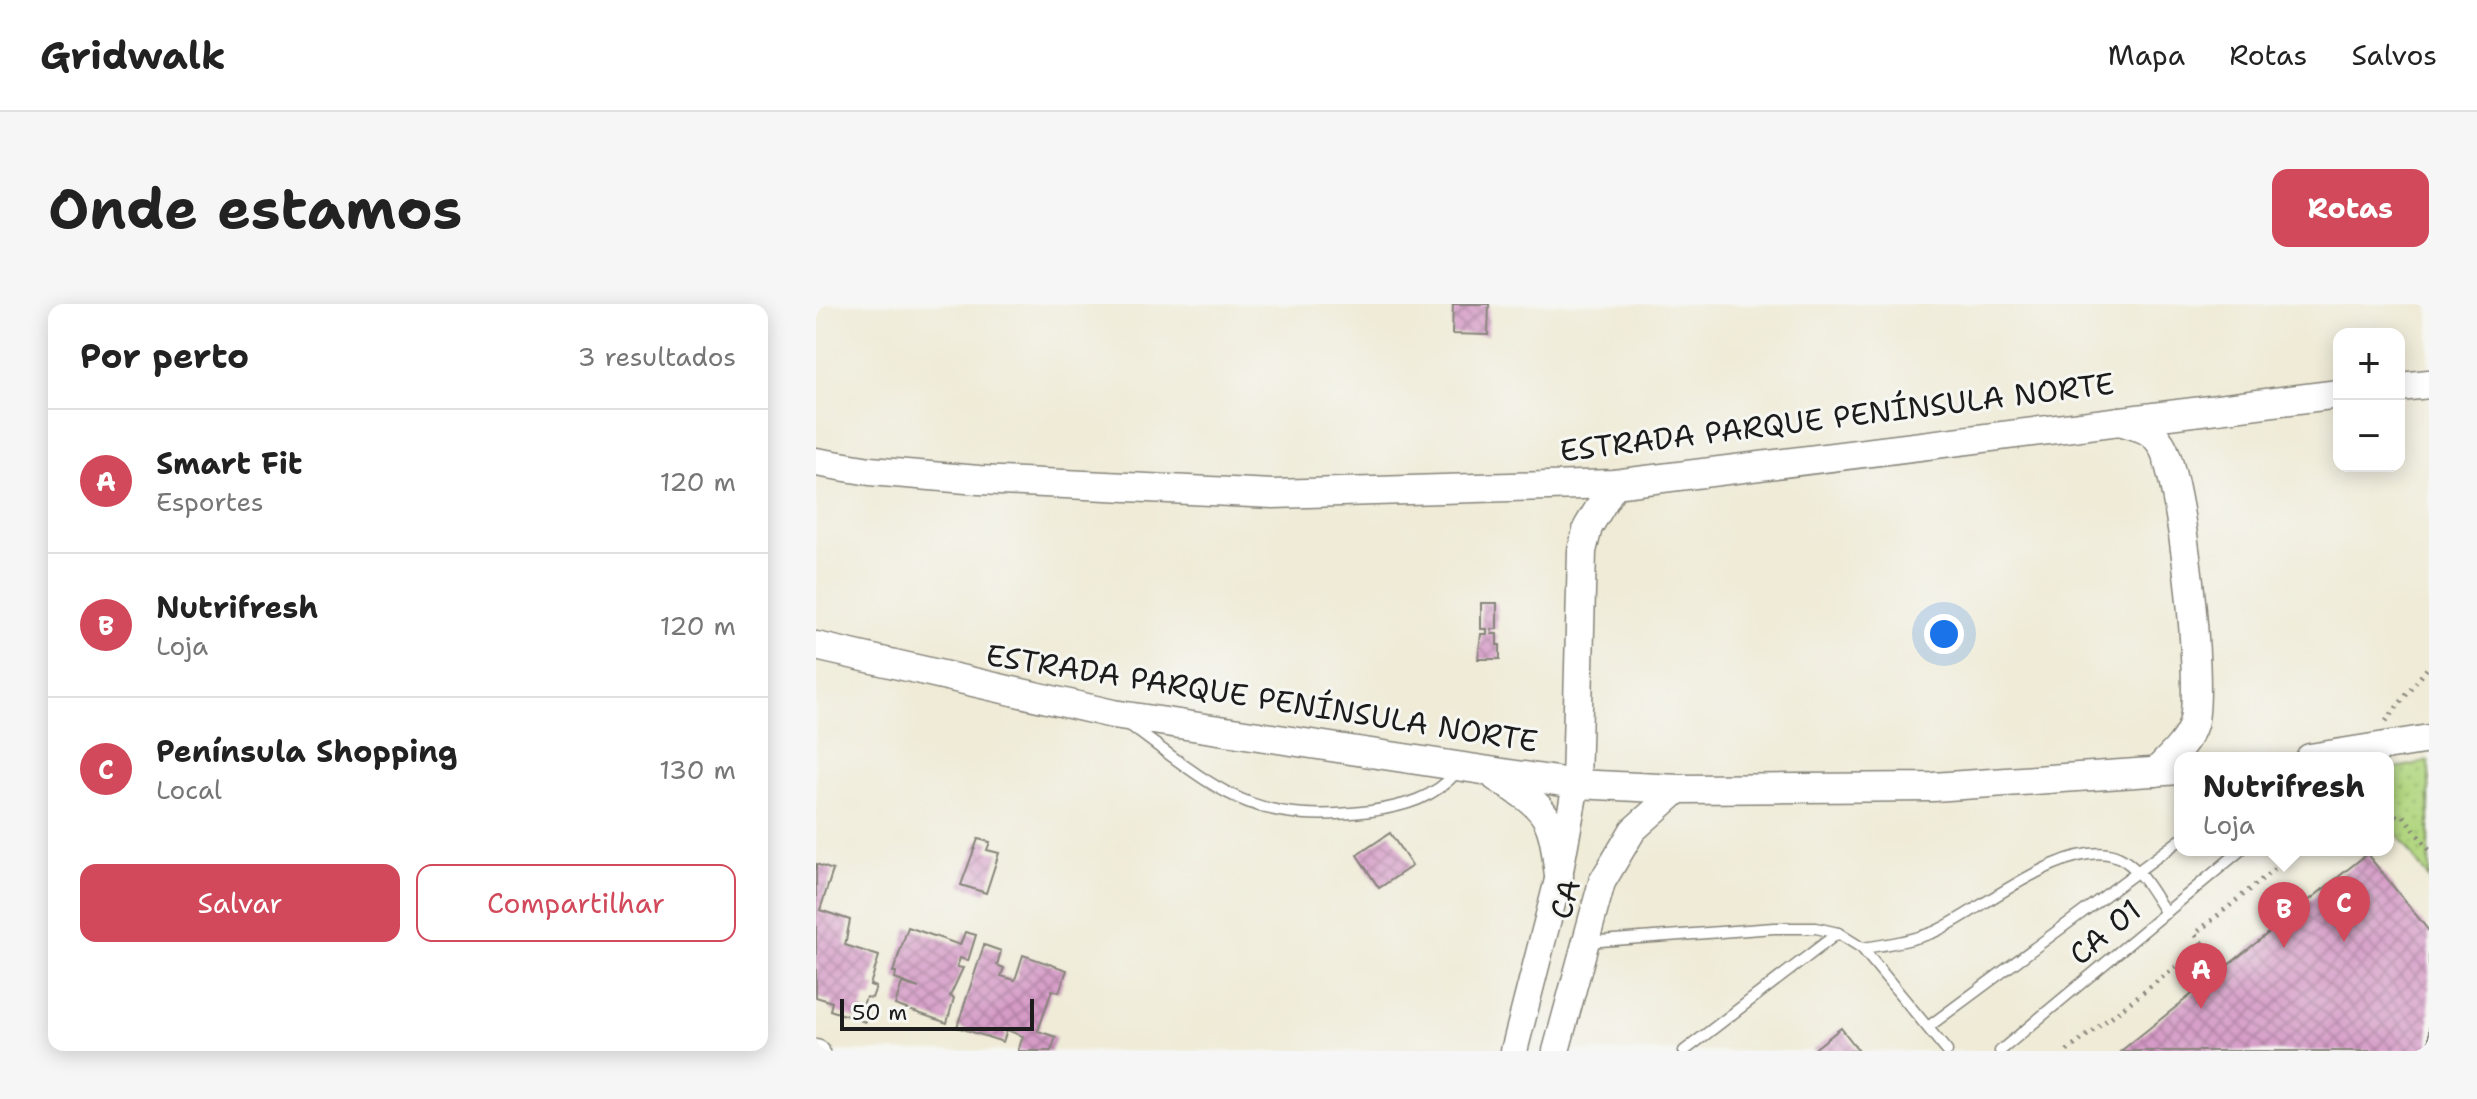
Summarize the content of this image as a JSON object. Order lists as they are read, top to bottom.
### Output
{
  "streets": {
    "main road": ["ESTRADA PARQUE PENÍNSULA NORTE"],
    "street": ["CA"],
    "lane": ["CA 01"]
  },
  "crossings": [
    ["ESTRADA PARQUE PENÍNSULA NORTE", "CA"]
  ],
  "scale_bar": "50 m",
  "page": {
    "header": "Gridwalk",
    "nav": ["Mapa", "Rotas", "Salvos"],
    "buttons": [
      "Rotas",
      ["Salvar", "Compartilhar"]
    ],
    "title": "Onde estamos",
    "heading": ["Por perto", "3 resultados"],
    "map_buttons": ["+", "−"],
    "list": [
      {
        "mark": "A",
        "name": "Smart Fit",
        "note": "Esportes",
        "value": "120 m"
      },
      {
        "mark": "B",
        "name": "Nutrifresh",
        "note": "Loja",
        "value": "120 m"
      },
      {
        "mark": "C",
        "name": "Península Shopping",
        "note": "Local",
        "value": "130 m"
      }
    ],
    "popup": ["Nutrifresh", "Loja"],
    "pins": ["C", "B", "A"],
    "scale": "50 m"
  }
}
